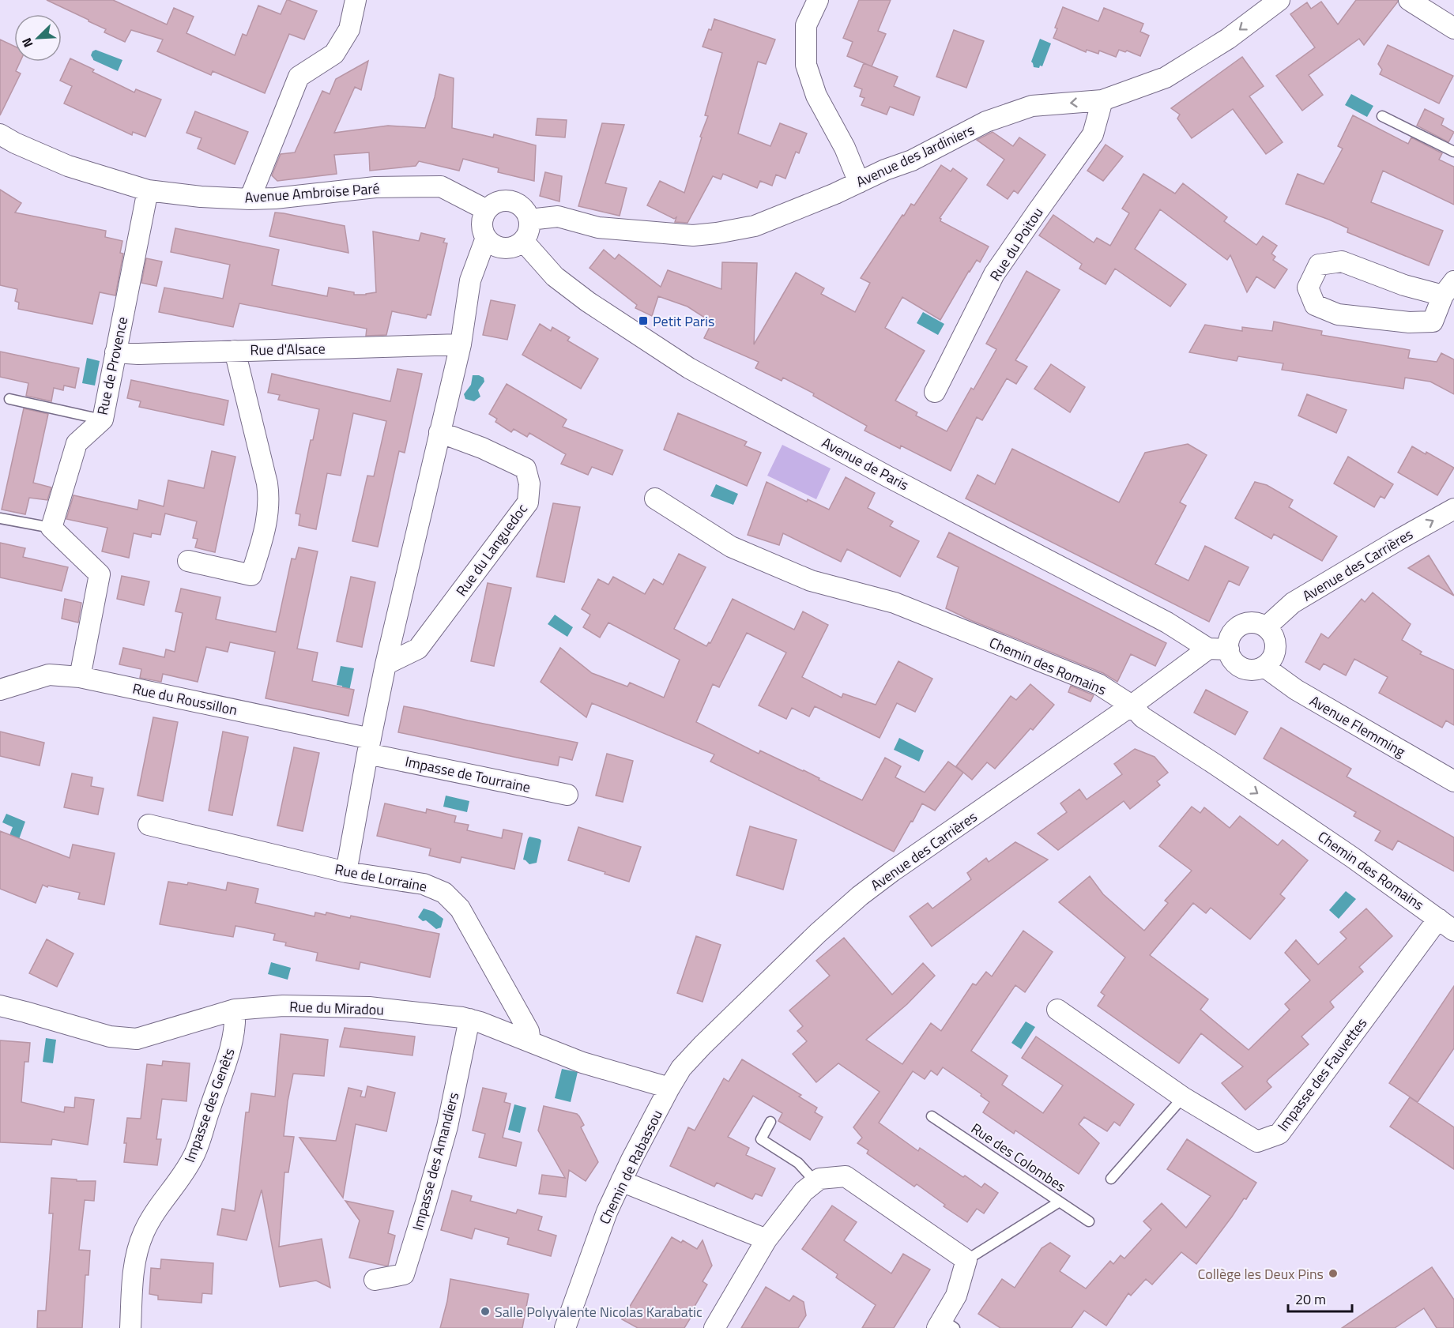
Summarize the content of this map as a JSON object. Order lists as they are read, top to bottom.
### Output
{
  "streets": {
    "street": [
      "Avenue des Jardiniers",
      "Avenue Ambroise Paré",
      "Rue du Poitou",
      "Rue d'Alsace",
      "Rue de Provence",
      "Avenue de Paris",
      "Rue du Languedoc",
      "Avenue des Carrières",
      "Chemin des Romains",
      "Rue du Roussillon",
      "Avenue Flemming",
      "Impasse de Tourraine",
      "Rue de Lorraine",
      "Rue du Miradou",
      "Impasse des Fauvettes",
      "Impasse des Genêts",
      "Impasse des Amandiers",
      "Chemin de Rabassou"
    ],
    "lane": ["Rue des Colombes"]
  },
  "crossings": [
    ["Avenue des Jardiniers", "Avenue Ambroise Paré"],
    ["Avenue des Jardiniers", "Rue du Poitou"],
    ["Avenue des Jardiniers", "Avenue de Paris"],
    ["Avenue Ambroise Paré", "Rue de Provence"],
    ["Avenue Ambroise Paré", "Avenue de Paris"],
    ["Rue d'Alsace", "Rue de Provence"],
    ["Avenue de Paris", "Avenue des Carrières"],
    ["Avenue des Carrières", "Chemin des Romains"],
    ["Avenue des Carrières", "Avenue Flemming"],
    ["Avenue des Carrières", "Rue du Miradou"],
    ["Avenue des Carrières", "Chemin de Rabassou"],
    ["Chemin des Romains", "Impasse des Fauvettes"],
    ["Rue du Roussillon", "Impasse de Tourraine"],
    ["Rue de Lorraine", "Rue du Miradou"],
    ["Rue du Miradou", "Impasse des Genêts"],
    ["Rue du Miradou", "Impasse des Amandiers"],
    ["Rue du Miradou", "Chemin de Rabassou"]
  ],
  "one_way": ["Avenue des Jardiniers", "Chemin des Romains"],
  "places": {
    "transit": ["Petit Paris"],
    "other": ["Collège les Deux Pins", "Salle Polyvalente Nicolas Karabatic"]
  },
  "scale_bar": "20 m",
  "north": "bottom left"
}
